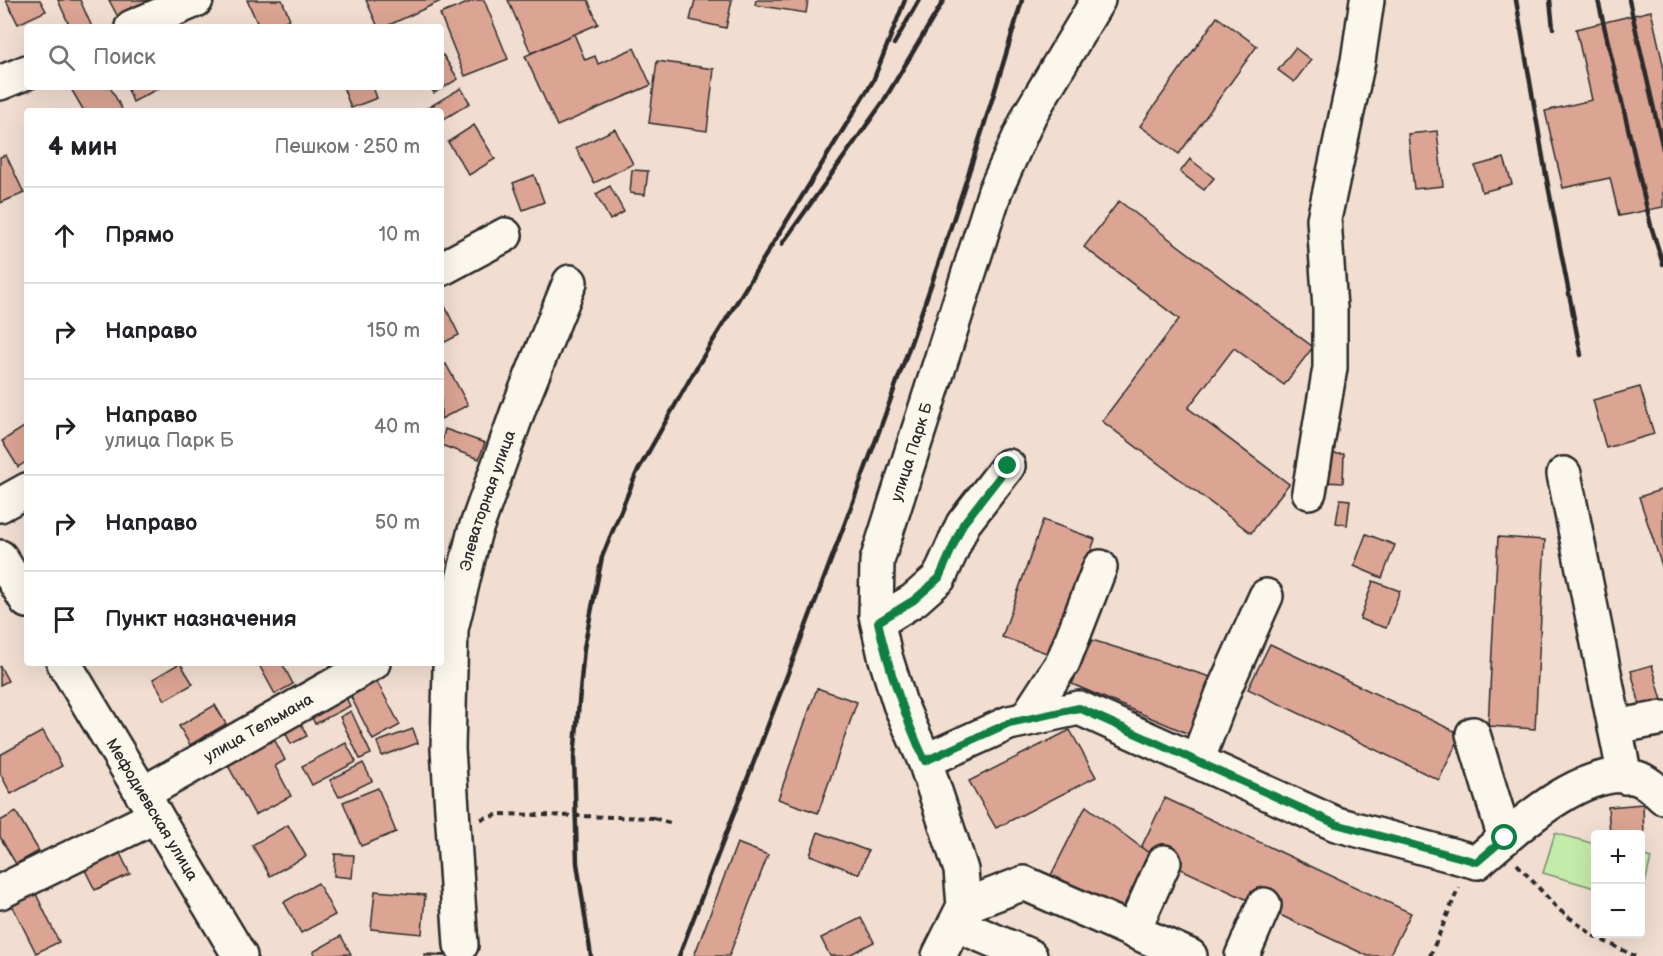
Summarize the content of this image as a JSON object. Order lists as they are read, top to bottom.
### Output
{
  "streets": {
    "street": [
      "улица Парк Б",
      "Элеваторная улица",
      "улица Тельмана",
      "Мефодиевская улица"
    ]
  },
  "crossings": [
    ["улица Тельмана", "Мефодиевская улица"]
  ],
  "page": {
    "search": "Поиск",
    "heading": ["4 мин", "Пешком · 250 m"],
    "list": [
      ["Прямо", "10 m"],
      ["Направо", "150 m"],
      ["Направо", "улица Парк Б", "40 m"],
      ["Направо", "50 m"],
      "Пункт назначения"
    ],
    "map_buttons": ["+", "−"]
  }
}
